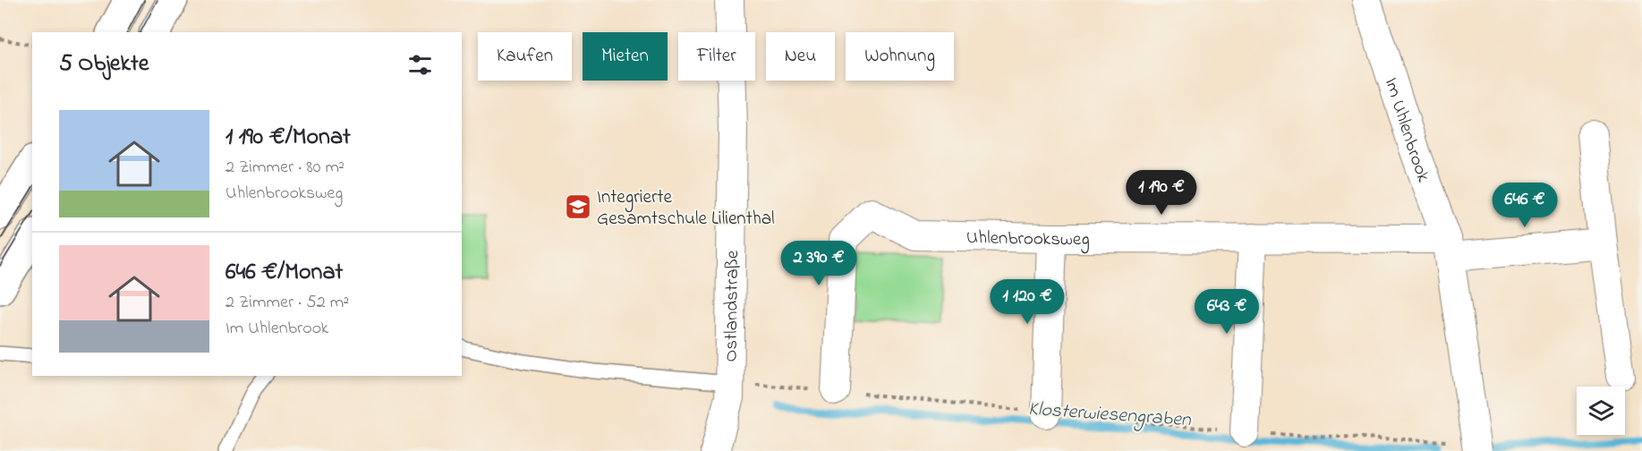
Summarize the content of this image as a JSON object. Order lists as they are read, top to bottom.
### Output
{
  "streets": {
    "street": ["Im Uhlenbrook", "Uhlenbrooksweg", "Ostlandstraße"]
  },
  "crossings": [
    ["Im Uhlenbrook", "Uhlenbrooksweg"]
  ],
  "water": ["Klosterwiesengraben"],
  "places": {
    "school or university": ["Integrierte Gesamtschule Lilienthal"]
  },
  "page": {
    "chip": [
      "Kaufen",
      "Mieten",
      "Filter",
      "Neu",
      "Wohnung"
    ],
    "heading": "5 Objekte",
    "list": [
      {
        "name": "1 190 €/Monat",
        "note": "2 Zimmer · 80 m² · Uhlenbrooksweg"
      },
      {
        "name": "646 €/Monat",
        "note": "2 Zimmer · 52 m² · Im Uhlenbrook"
      }
    ],
    "price": [
      "1 190 €",
      "646 €",
      "2 390 €",
      "1 120 €",
      "643 €"
    ]
  }
}
